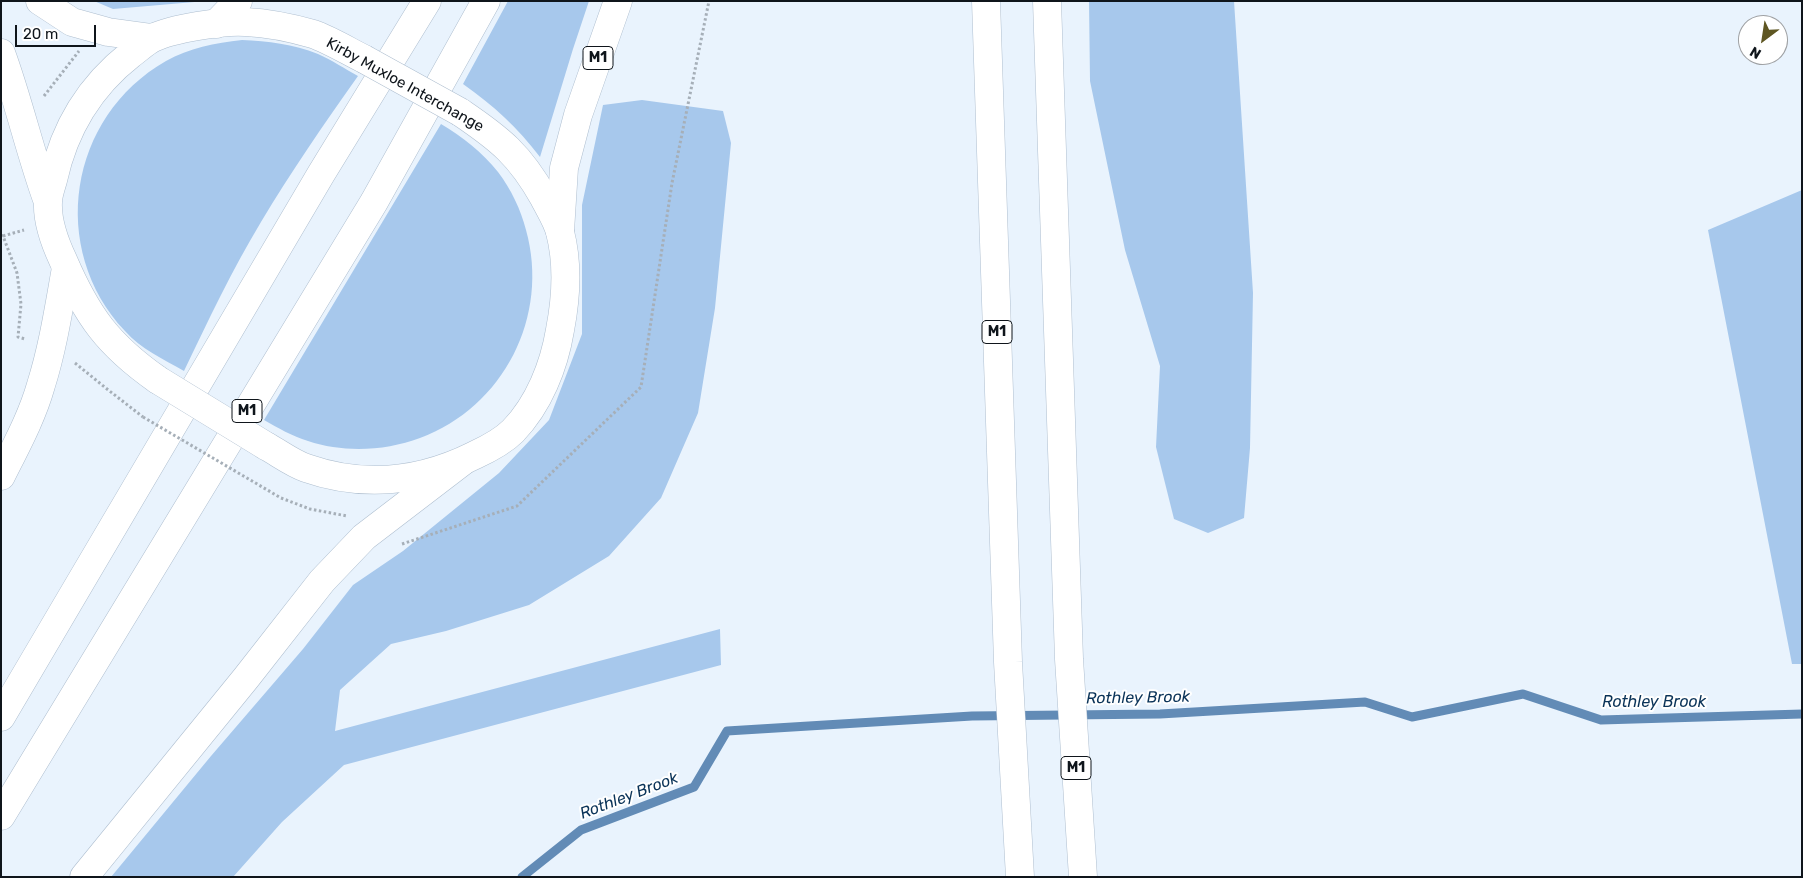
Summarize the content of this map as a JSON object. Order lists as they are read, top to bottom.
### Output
{
  "streets": {
    "main road": ["M1", "Kirby Muxloe Interchange"]
  },
  "crossings": [
    ["M1", "Kirby Muxloe Interchange"]
  ],
  "water": ["Rothley Brook"],
  "scale_bar": "20 m",
  "north": "bottom left"
}
